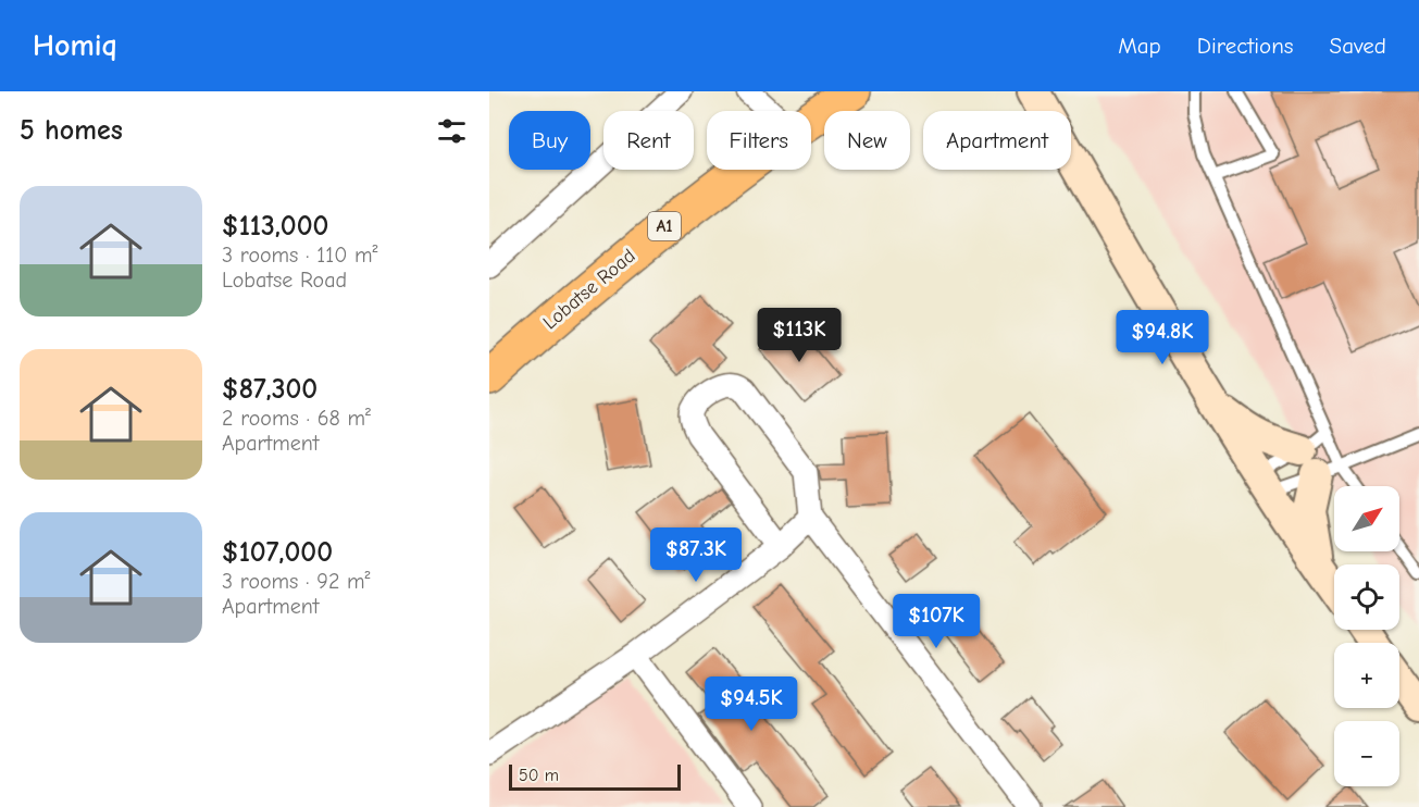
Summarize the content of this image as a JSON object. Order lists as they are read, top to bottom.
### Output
{
  "streets": {
    "highway": ["A1", "Lobatse Road"]
  },
  "scale_bar": "50 m",
  "north": "top right",
  "page": {
    "header": "Homiq",
    "nav": ["Map", "Directions", "Saved"],
    "heading": "5 homes",
    "chip": [
      "Buy",
      "Rent",
      "Filters",
      "New",
      "Apartment"
    ],
    "list": [
      {
        "name": "$113,000",
        "note": "3 rooms · 110 m² · Lobatse Road"
      },
      {
        "name": "$87,300",
        "note": "2 rooms · 68 m² · Apartment"
      },
      {
        "name": "$107,000",
        "note": "3 rooms · 92 m² · Apartment"
      }
    ],
    "price": [
      "$113K",
      "$94.8K",
      "$87.3K",
      "$107K",
      "$94.5K"
    ],
    "map_buttons": ["+", "−"],
    "scale": "50 m"
  }
}
